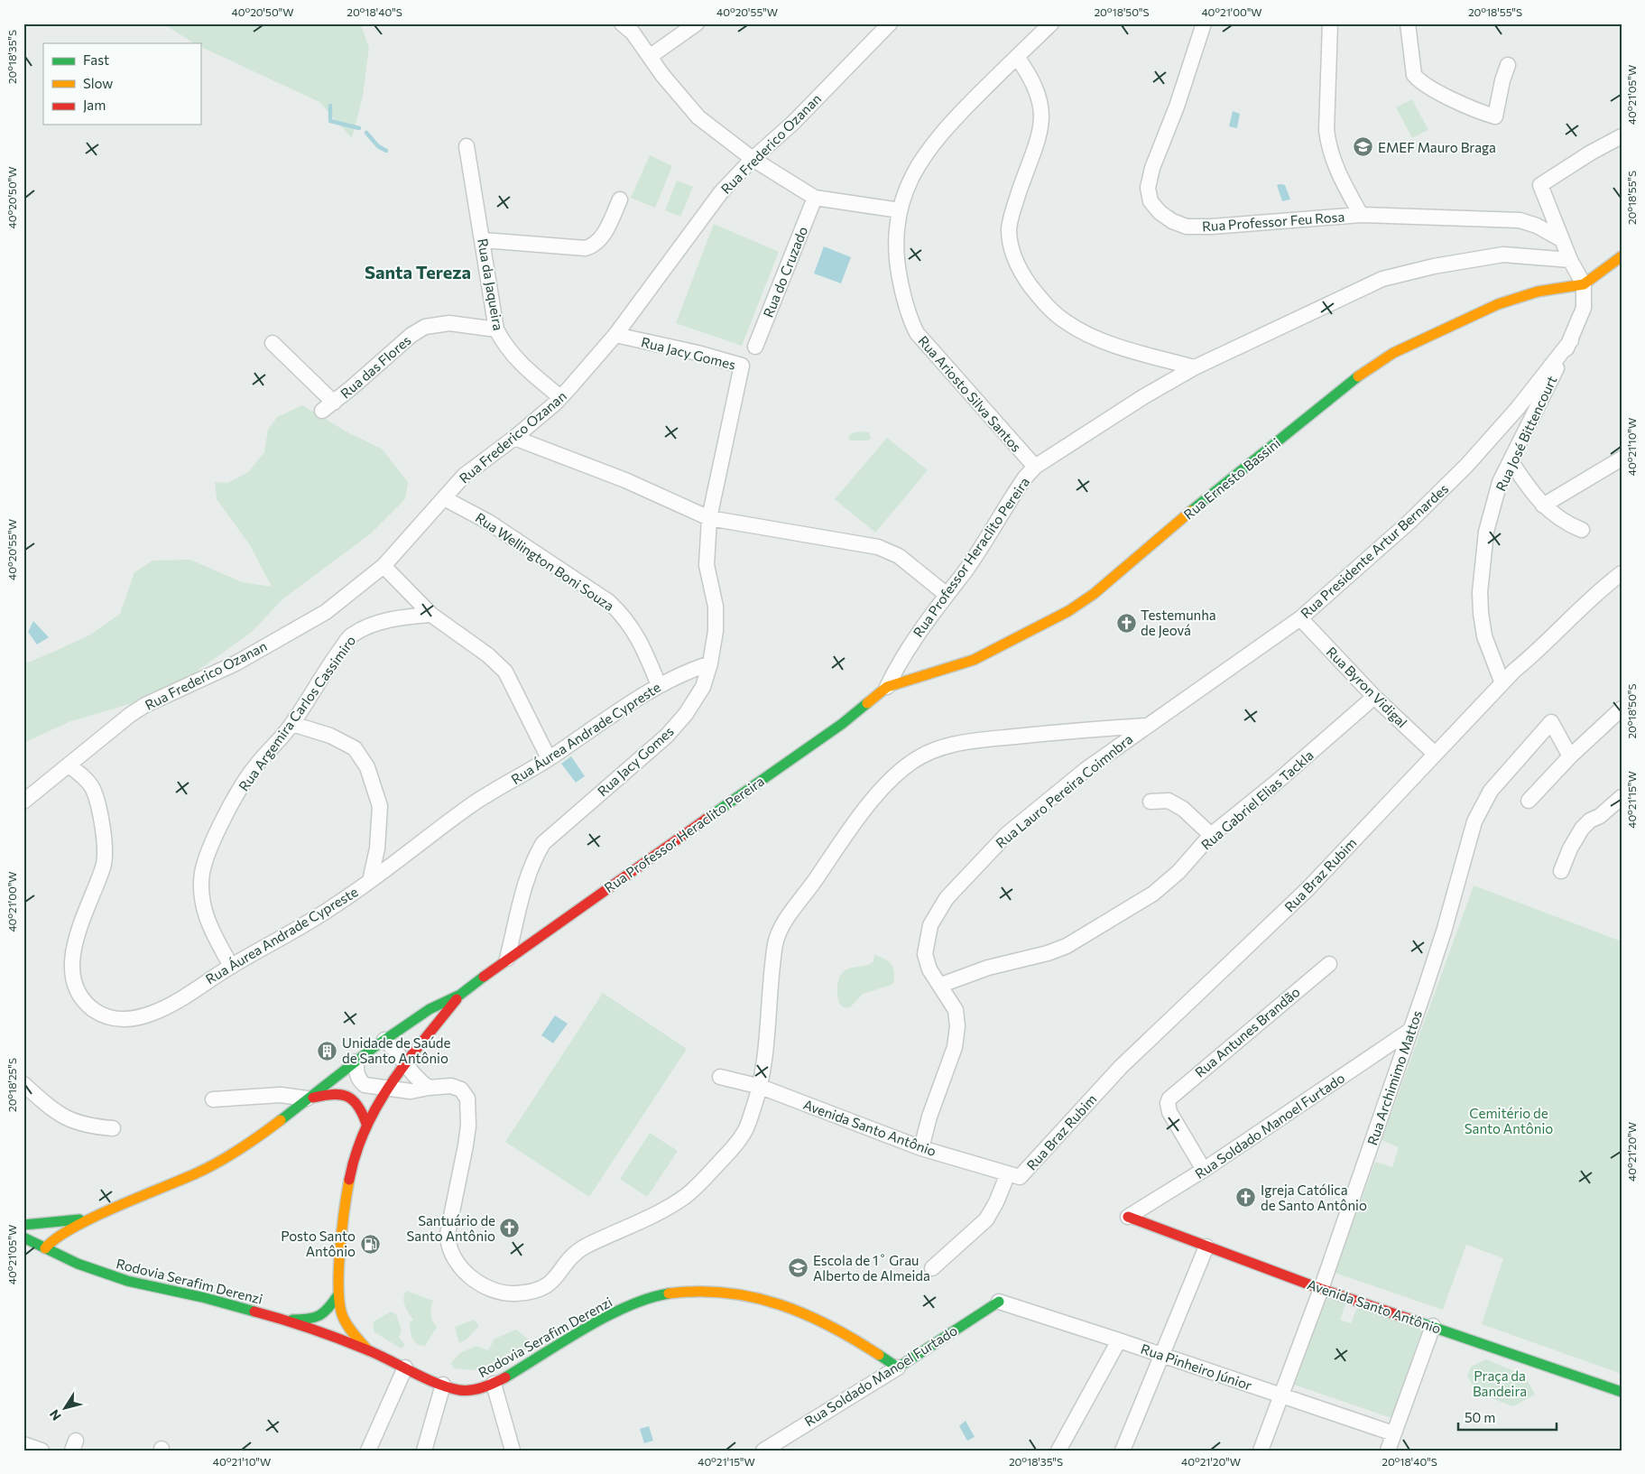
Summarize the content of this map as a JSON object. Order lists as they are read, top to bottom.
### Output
{
  "streets": {
    "main road": [
      "Rua Ernesto Bassini",
      "Rua Professor Heraclito Pereira",
      "Rua Soldado Manoel Furtado",
      "Avenida Santo Antônio",
      "Rodovia Serafim Derenzi"
    ],
    "street": [
      "Rua Frederico Ozanan",
      "Rua Professor Feu Rosa",
      "Rua do Cruzado",
      "Rua da Jaqueira",
      "Rua Jacy Gomes",
      "Rua das Flores",
      "Rua Ariosto Silva Santos",
      "Rua José Bittencourt",
      "Rua Presidente Artur Bernardes",
      "Rua Wellington Boni Souza",
      "Rua Byron Vidigal",
      "Rua Argemira Carlos Cassimiro",
      "Rua Áurea Andrade Cypreste",
      "Rua Lauro Pereira Coimnbra",
      "Rua Gabriel Elias Tackla",
      "Rua Braz Rubim",
      "Rua Antunes Brandão",
      "Rua Archimimo Mattos",
      "Rua Pinheiro Júnior"
    ]
  },
  "crossings": [
    ["Rua Frederico Ozanan", "Rua da Jaqueira"],
    ["Rua Frederico Ozanan", "Rua Jacy Gomes"],
    ["Rua Frederico Ozanan", "Rua Wellington Boni Souza"],
    ["Rua Frederico Ozanan", "Rua Áurea Andrade Cypreste"],
    ["Rua da Jaqueira", "Rua das Flores"],
    ["Rua Jacy Gomes", "Rua Professor Heraclito Pereira"],
    ["Rua Jacy Gomes", "Rua Áurea Andrade Cypreste"],
    ["Rua Ariosto Silva Santos", "Rua Professor Heraclito Pereira"],
    ["Rua José Bittencourt", "Rua Ernesto Bassini"],
    ["Rua José Bittencourt", "Rua Presidente Artur Bernardes"],
    ["Rua José Bittencourt", "Rua Braz Rubim"],
    ["Rua Ernesto Bassini", "Rua Professor Heraclito Pereira"],
    ["Rua Presidente Artur Bernardes", "Rua Byron Vidigal"],
    ["Rua Presidente Artur Bernardes", "Rua Lauro Pereira Coimnbra"],
    ["Rua Wellington Boni Souza", "Rua Áurea Andrade Cypreste"],
    ["Rua Byron Vidigal", "Rua Gabriel Elias Tackla"],
    ["Rua Byron Vidigal", "Rua Braz Rubim"],
    ["Rua Argemira Carlos Cassimiro", "Rua Áurea Andrade Cypreste"],
    ["Rua Lauro Pereira Coimnbra", "Rua Gabriel Elias Tackla"],
    ["Rua Lauro Pereira Coimnbra", "Avenida Santo Antônio"],
    ["Rua Braz Rubim", "Avenida Santo Antônio"],
    ["Rua Antunes Brandão", "Rua Soldado Manoel Furtado"],
    ["Rua Archimimo Mattos", "Rua Soldado Manoel Furtado"],
    ["Rua Archimimo Mattos", "Avenida Santo Antônio"],
    ["Rua Archimimo Mattos", "Rua Pinheiro Júnior"],
    ["Rua Soldado Manoel Furtado", "Avenida Santo Antônio"],
    ["Rua Soldado Manoel Furtado", "Rodovia Serafim Derenzi"],
    ["Rua Soldado Manoel Furtado", "Rua Pinheiro Júnior"]
  ],
  "districts": ["Santa Tereza"],
  "parks": ["Cemitério de Santo Antônio", "Praça da Bandeira"],
  "places": {
    "school or university": ["EMEF Mauro Braga", "Escola de 1˚ Grau Alberto de Almeida"],
    "church": ["Testemunha de Jeová", "Igreja Católica de Santo Antônio", "Santuário de Santo Antônio"],
    "building": ["Unidade de Saúde de Santo Antônio"],
    "fuel station": ["Posto Santo Antônio"]
  },
  "legend": ["Fast", "Slow", "Jam"],
  "scale_bar": "50 m",
  "north": "bottom left",
  "coordinates": [
    "40°20'50\"W",
    "20°18'40\"S",
    "40°20'55\"W",
    "20°18'50\"S",
    "40°21'00\"W",
    "20°18'55\"S",
    "20°18'35\"S",
    "40°21'05\"W",
    "40°21'10\"W",
    "40°21'15\"W",
    "20°18'25\"S",
    "40°21'20\"W"
  ]
}
